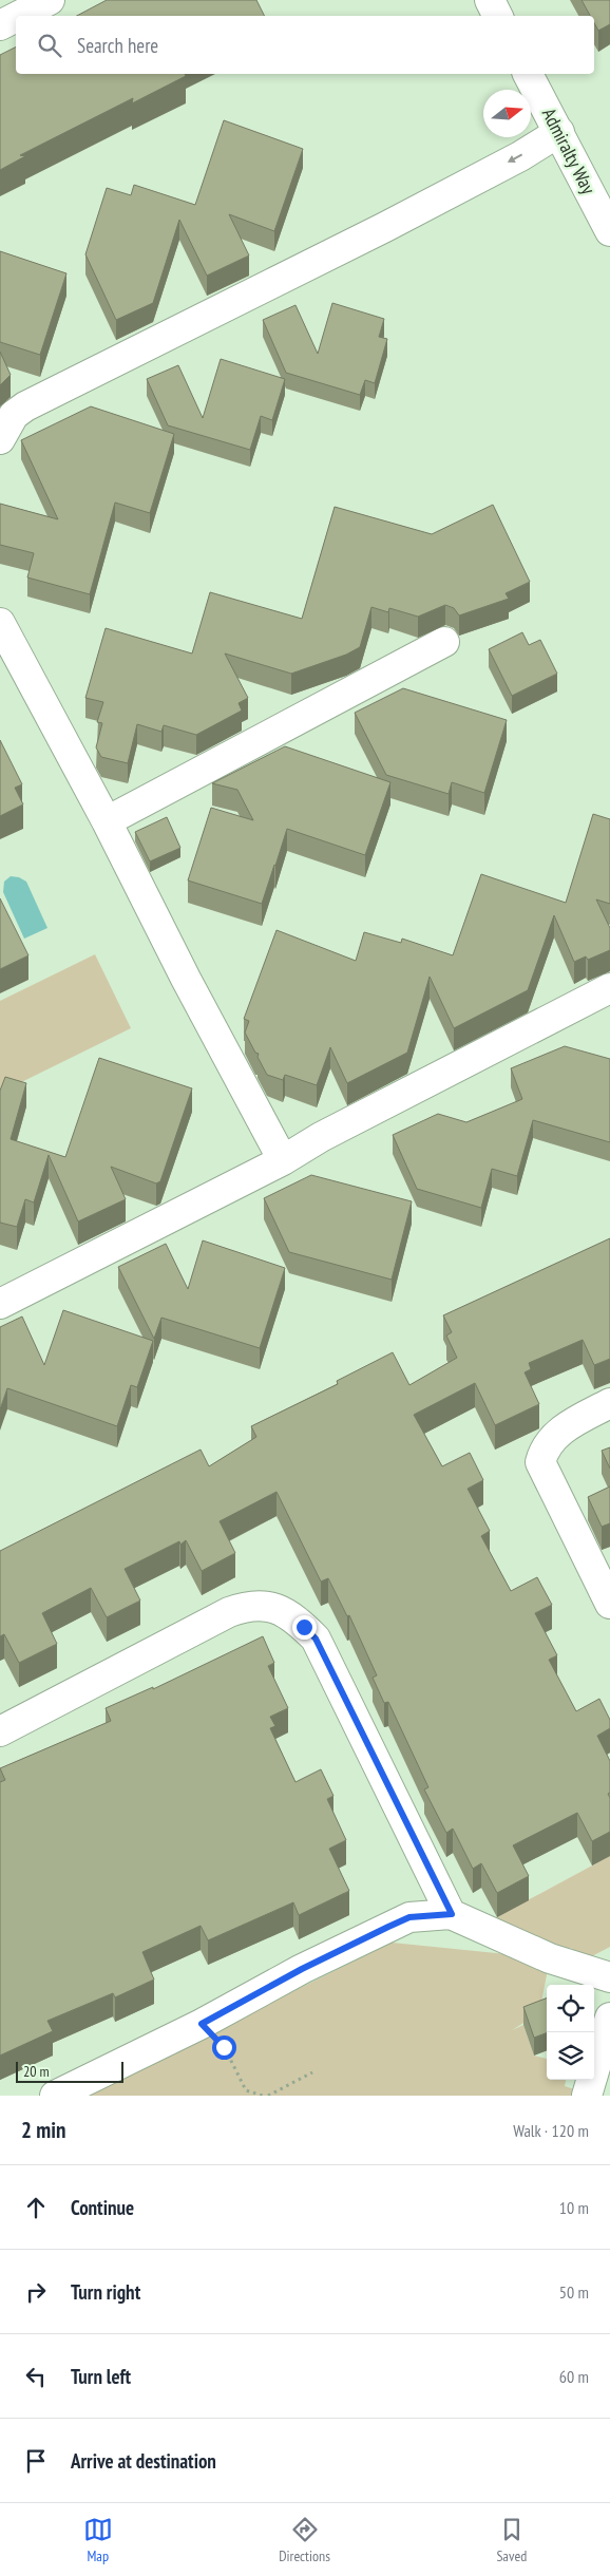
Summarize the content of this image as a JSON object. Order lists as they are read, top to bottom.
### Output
{
  "streets": {
    "street": ["Admiralty Way"]
  },
  "scale_bar": "20 m",
  "north": "right",
  "page": {
    "search": "Search here",
    "scale": "20 m",
    "heading": ["2 min", "Walk · 120 m"],
    "list": [
      ["Continue", "10 m"],
      ["Turn right", "50 m"],
      ["Turn left", "60 m"],
      "Arrive at destination"
    ],
    "nav": ["Map", "Directions", "Saved"]
  }
}
